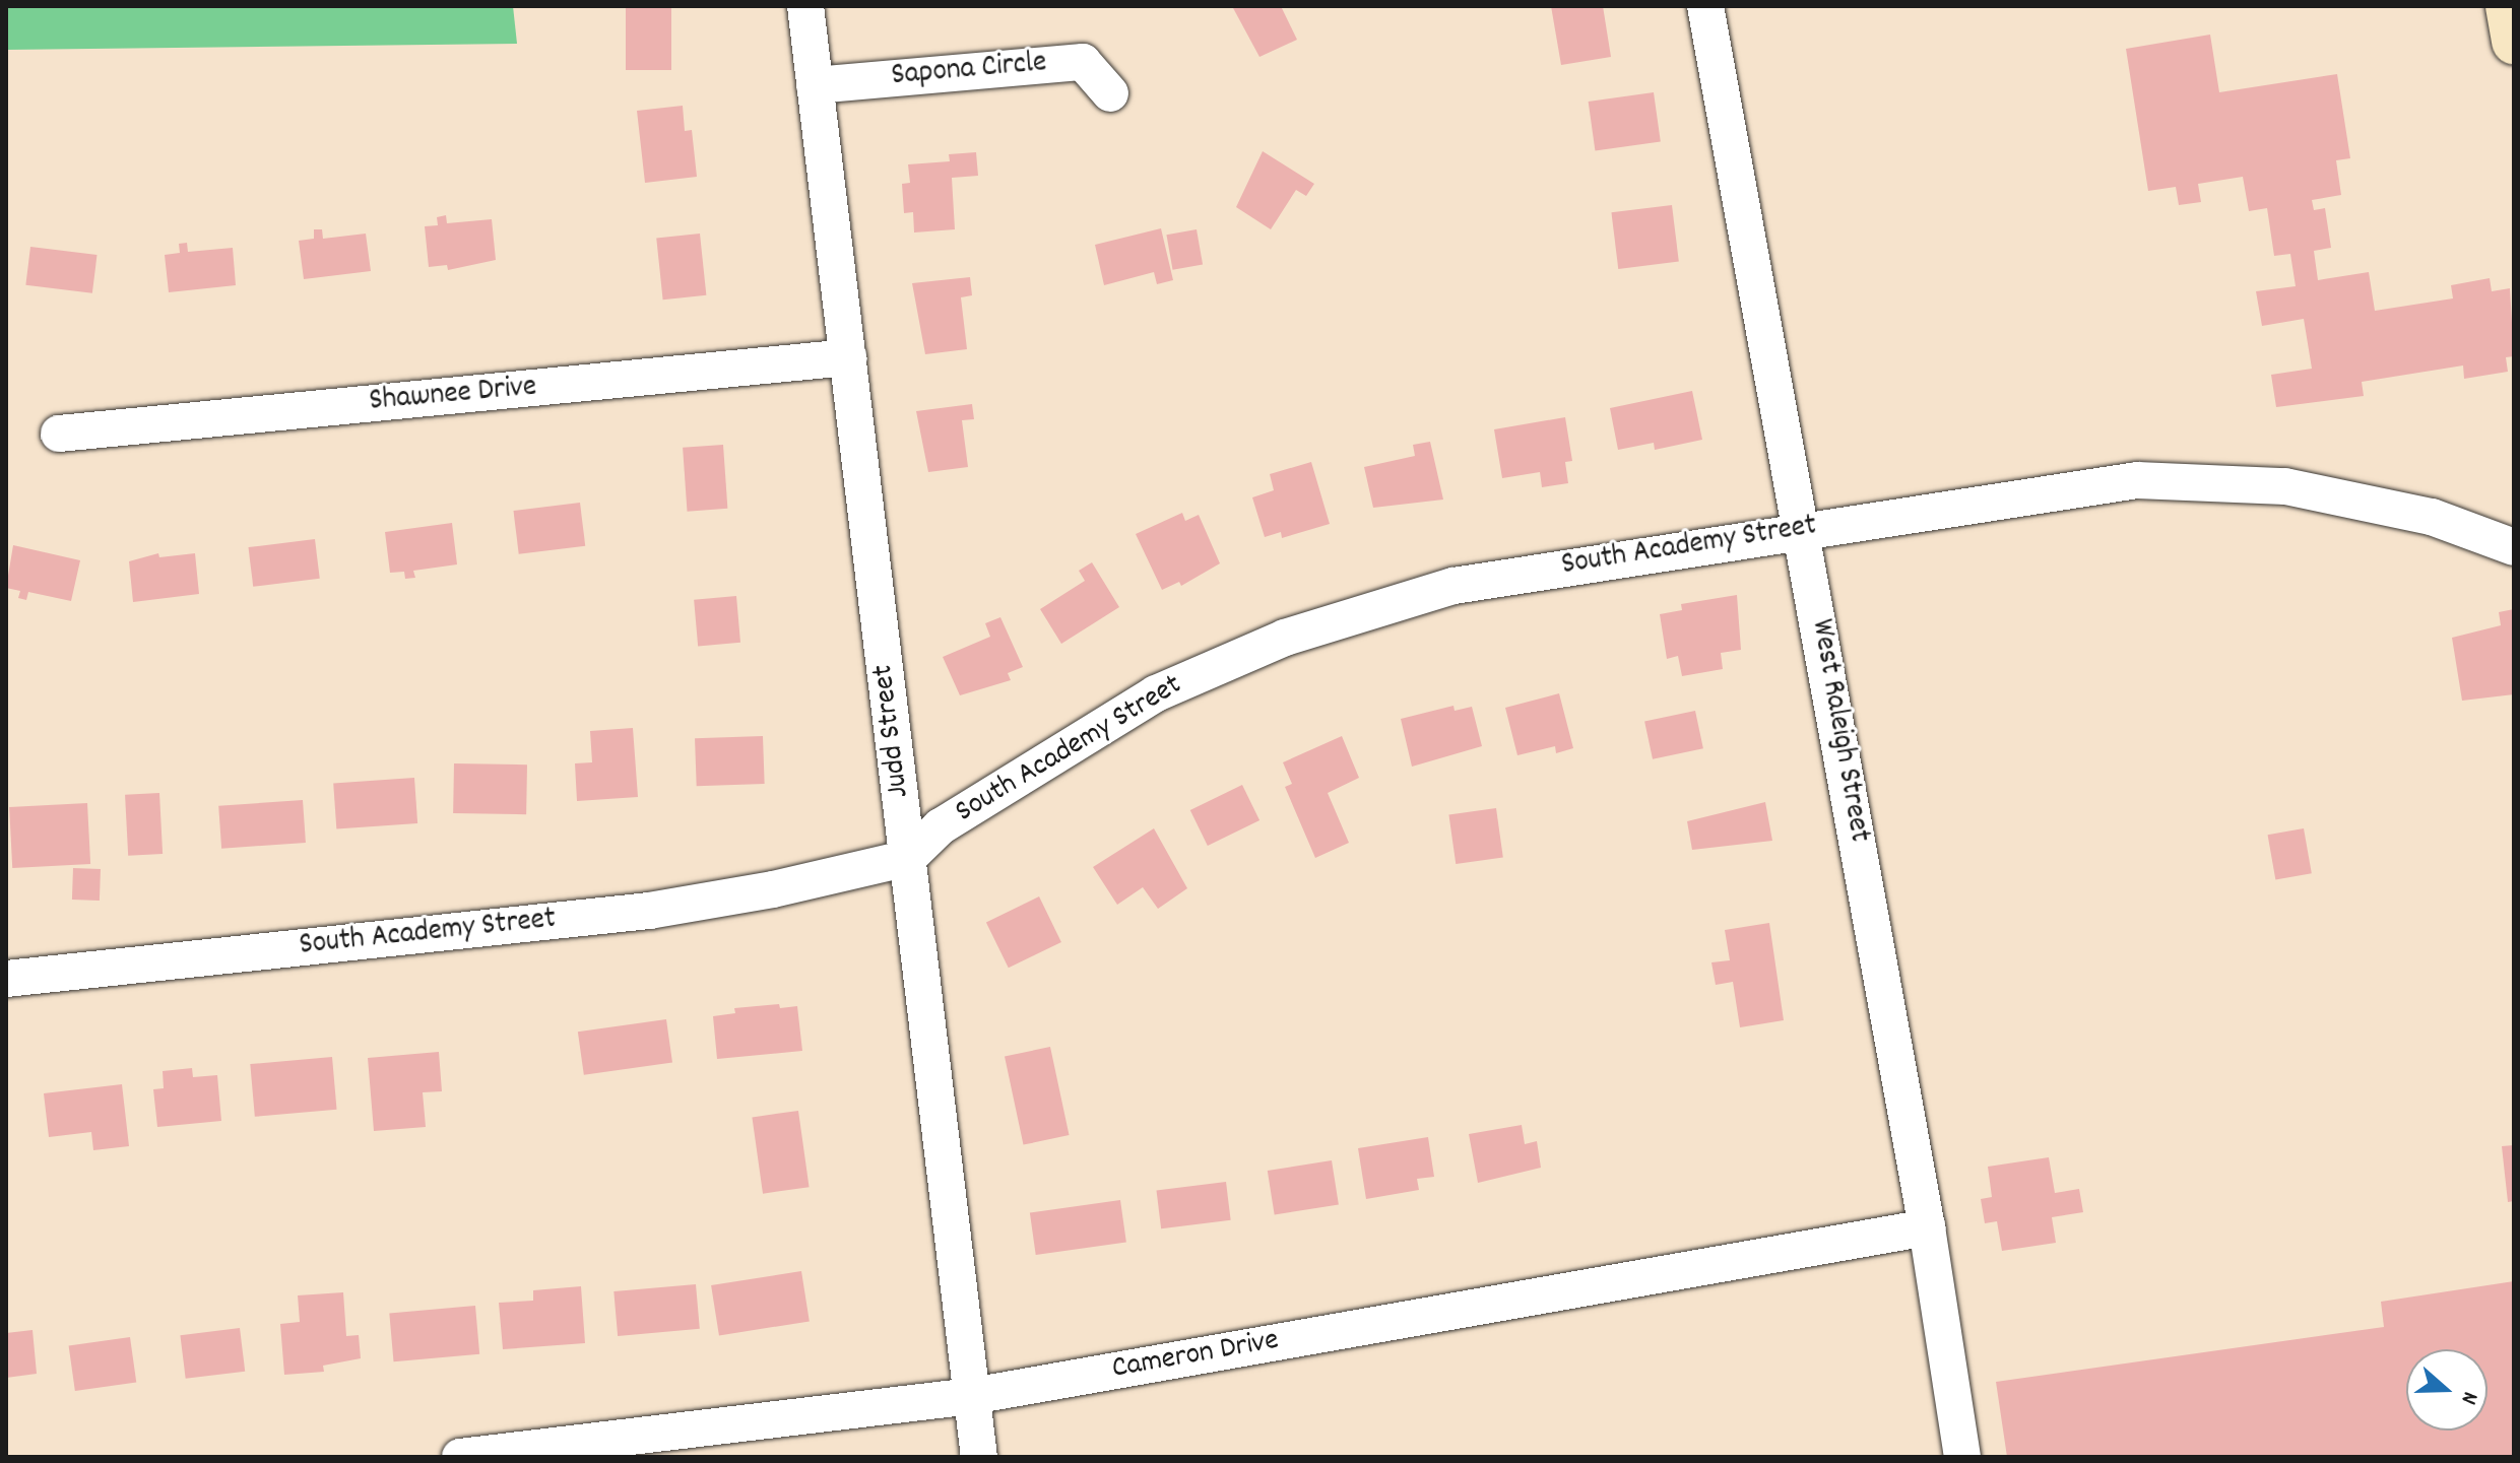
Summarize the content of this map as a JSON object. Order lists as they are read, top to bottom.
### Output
{
  "streets": {
    "street": [
      "Sapona Circle",
      "Shawnee Drive",
      "South Academy Street",
      "Judd Street",
      "West Raleigh Street",
      "Cameron Drive"
    ]
  },
  "crossings": [
    ["Sapona Circle", "Judd Street"],
    ["Shawnee Drive", "Judd Street"],
    ["South Academy Street", "Judd Street"],
    ["South Academy Street", "West Raleigh Street"],
    ["Judd Street", "Cameron Drive"],
    ["West Raleigh Street", "Cameron Drive"]
  ],
  "north": "right"
}
